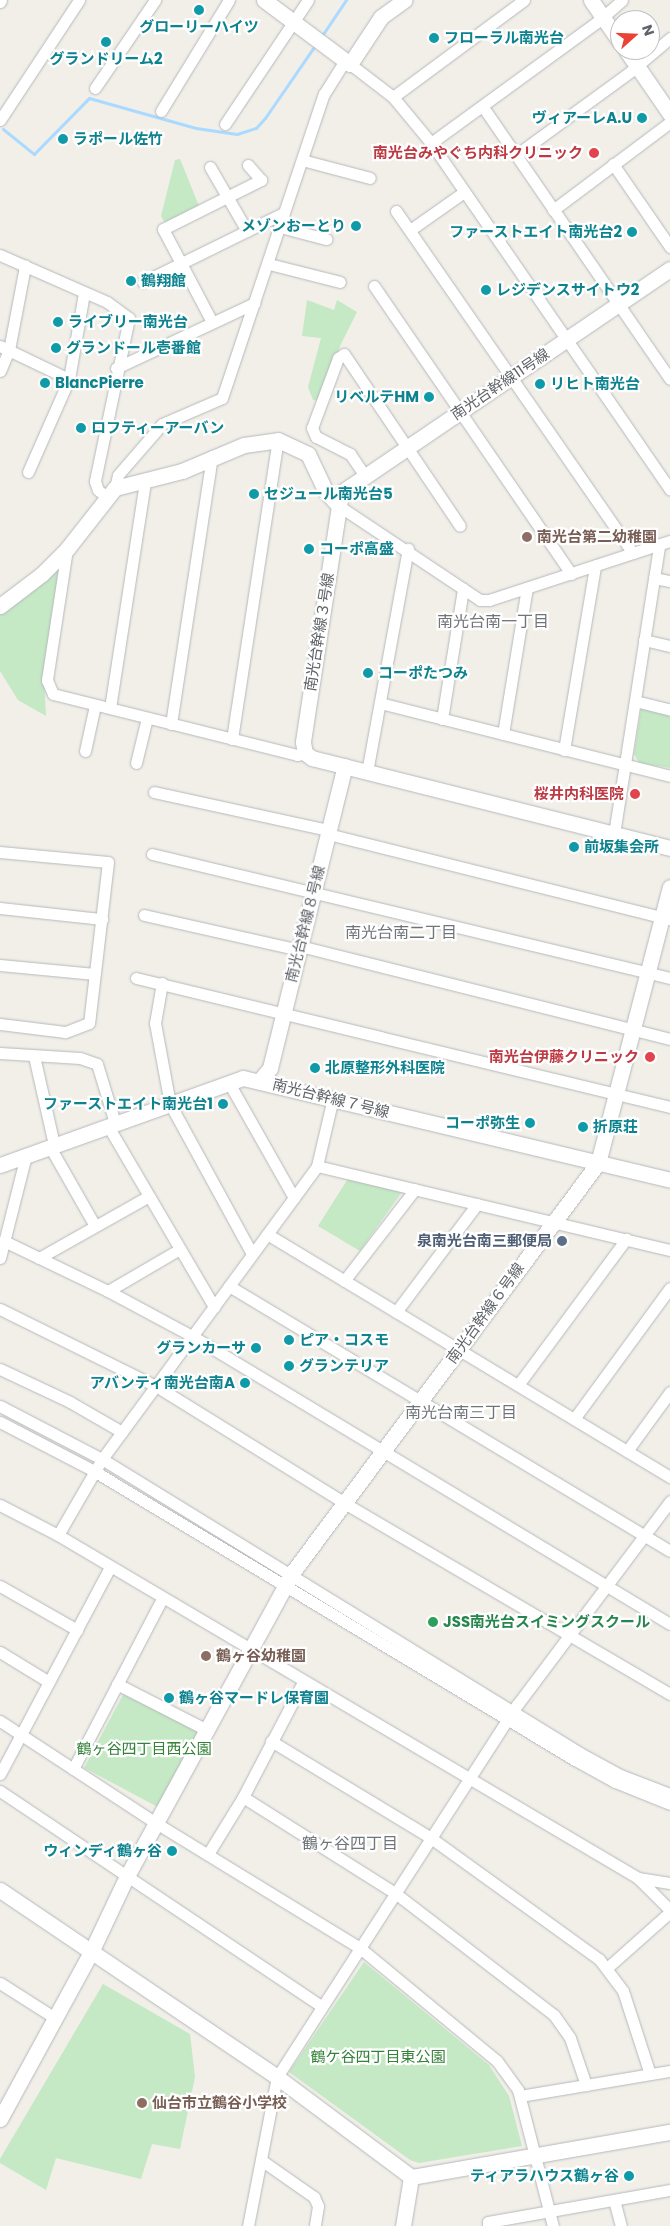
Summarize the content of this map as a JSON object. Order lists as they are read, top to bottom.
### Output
{
  "streets": {
    "street": [
      "南光台幹線11号線",
      "南光台幹線３号線",
      "南光台幹線８号線",
      "南光台幹線７号線",
      "南光台幹線６号線"
    ]
  },
  "crossings": [
    ["南光台幹線11号線", "南光台幹線３号線"],
    ["南光台幹線８号線", "南光台幹線７号線"],
    ["南光台幹線７号線", "南光台幹線６号線"]
  ],
  "districts": [
    "南光台南一丁目",
    "南光台南二丁目",
    "南光台南三丁目",
    "鶴ヶ谷四丁目"
  ],
  "parks": ["鶴ヶ谷四丁目西公園", "鶴ケ谷四丁目東公園"],
  "places": [
    "グローリーハイツ",
    "フローラル南光台",
    "グランドリーム2",
    "ヴィアーレA.U",
    "ラポール佐竹",
    "南光台みやぐち内科クリニック",
    "メゾンおーとり",
    "ファーストエイト南光台2",
    "鶴翔館",
    "レジデンスサイトウ2",
    "ライブリー南光台",
    "グランドール壱番館",
    "BlancPierre",
    "リヒト南光台",
    "リベルテHM",
    "ロフティーアーバン",
    "セジュール南光台5",
    "南光台第二幼稚園",
    "コーポ高盛",
    "コーポたつみ",
    "桜井内科医院",
    "前坂集会所",
    "南光台伊藤クリニック",
    "北原整形外科医院",
    "ファーストエイト南光台1",
    "コーポ弥生",
    "折原荘",
    "泉南光台南三郵便局",
    "ピア・コスモ",
    "グランカーサ",
    "グランテリア",
    "アバンティ南光台南A",
    "JSS南光台スイミングスクール",
    "鶴ヶ谷幼稚園",
    "鶴ヶ谷マードレ保育園",
    "ウィンディ鶴ヶ谷",
    "仙台市立鶴谷小学校",
    "ティアラハウス鶴ヶ谷"
  ],
  "north": "right"
}
